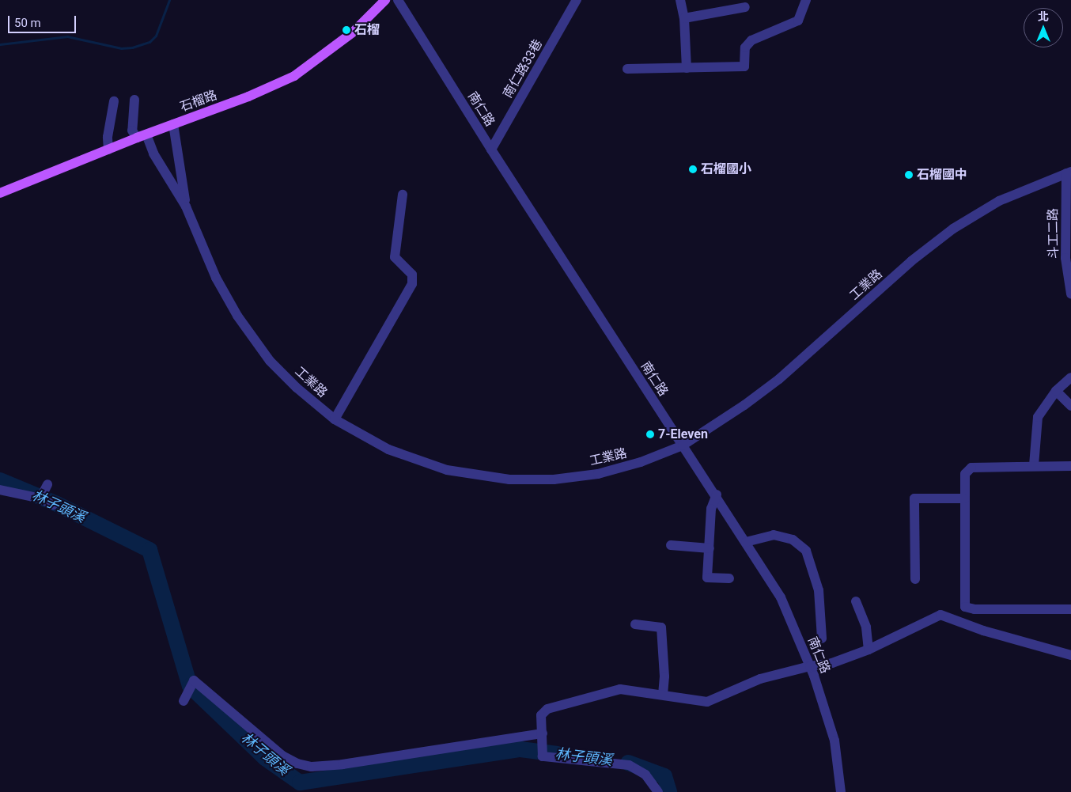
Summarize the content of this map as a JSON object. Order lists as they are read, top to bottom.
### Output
{
  "streets": {
    "main road": ["石榴路"],
    "street": [
      "南仁路33巷",
      "南仁路",
      "斗工二路",
      "工業路"
    ]
  },
  "crossings": [
    ["南仁路33巷", "南仁路"],
    ["石榴路", "工業路"],
    ["南仁路", "工業路"],
    ["斗工二路", "工業路"]
  ],
  "water": ["林子頭溪"],
  "places": [
    "石榴",
    "石榴國小",
    "石榴國中",
    "7-Eleven"
  ],
  "scale_bar": "50 m",
  "north": "top"
}
